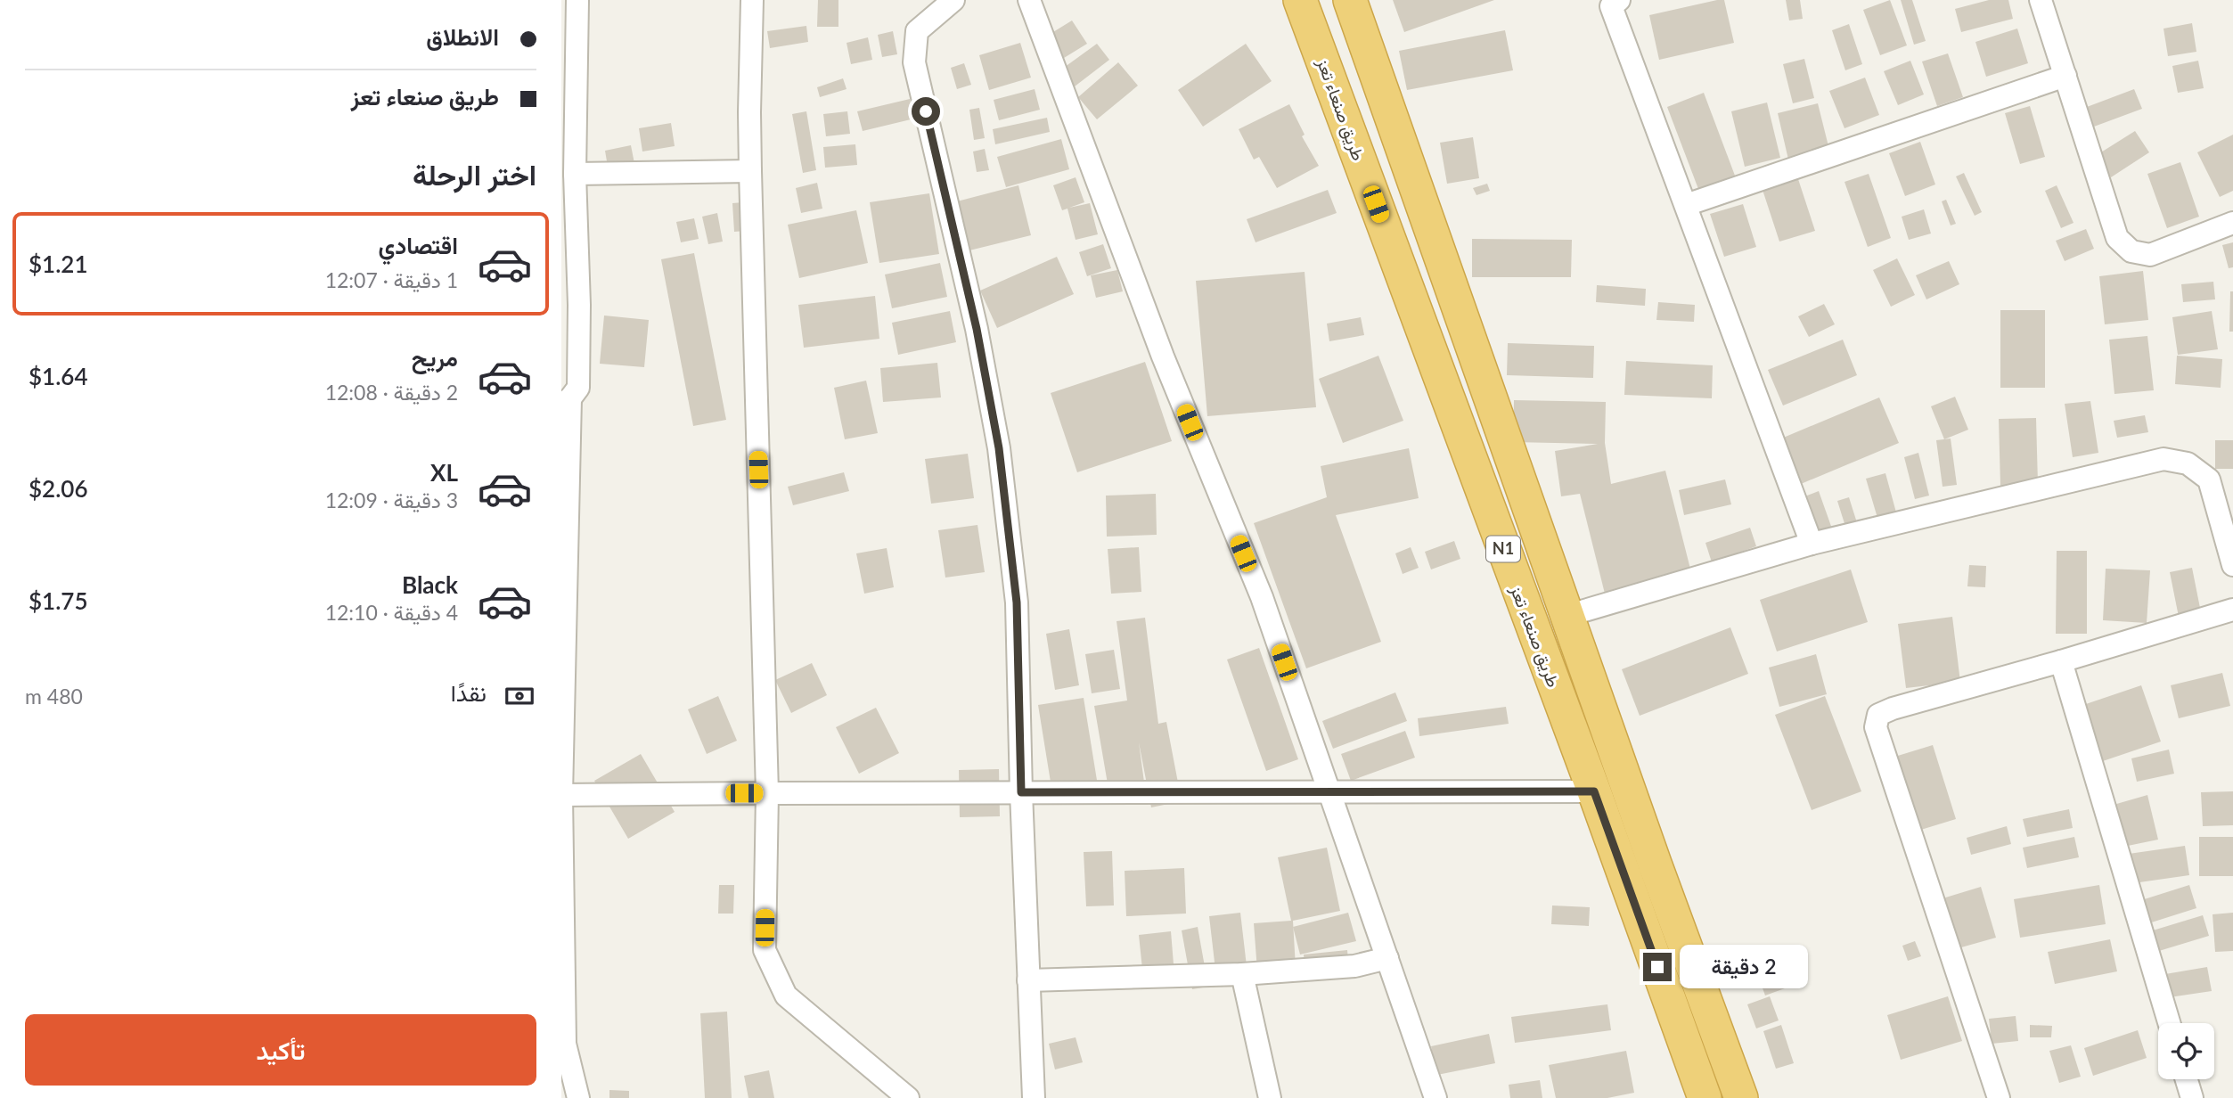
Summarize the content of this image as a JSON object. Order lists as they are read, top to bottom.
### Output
{
  "streets": {
    "highway": ["طريق صنعاء تعز", "N1"]
  },
  "page": {
    "banner": ["الانطلاق", "طريق صنعاء تعز"],
    "heading": "اختر الرحلة",
    "list": [
      {
        "name": "اقتصادي",
        "note": "1 دقيقة · 12:07",
        "value": "$1.21"
      },
      {
        "name": "مريح",
        "note": "2 دقيقة · 12:08",
        "value": "$1.64"
      },
      {
        "name": "XL",
        "note": "3 دقيقة · 12:09",
        "value": "$2.06"
      },
      {
        "name": "Black",
        "note": "4 دقيقة · 12:10",
        "value": "$1.75"
      }
    ],
    "pay": ["نقدًا", "480 m"],
    "bubble": "2 دقيقة",
    "buttons": "تأكيد"
  }
}
